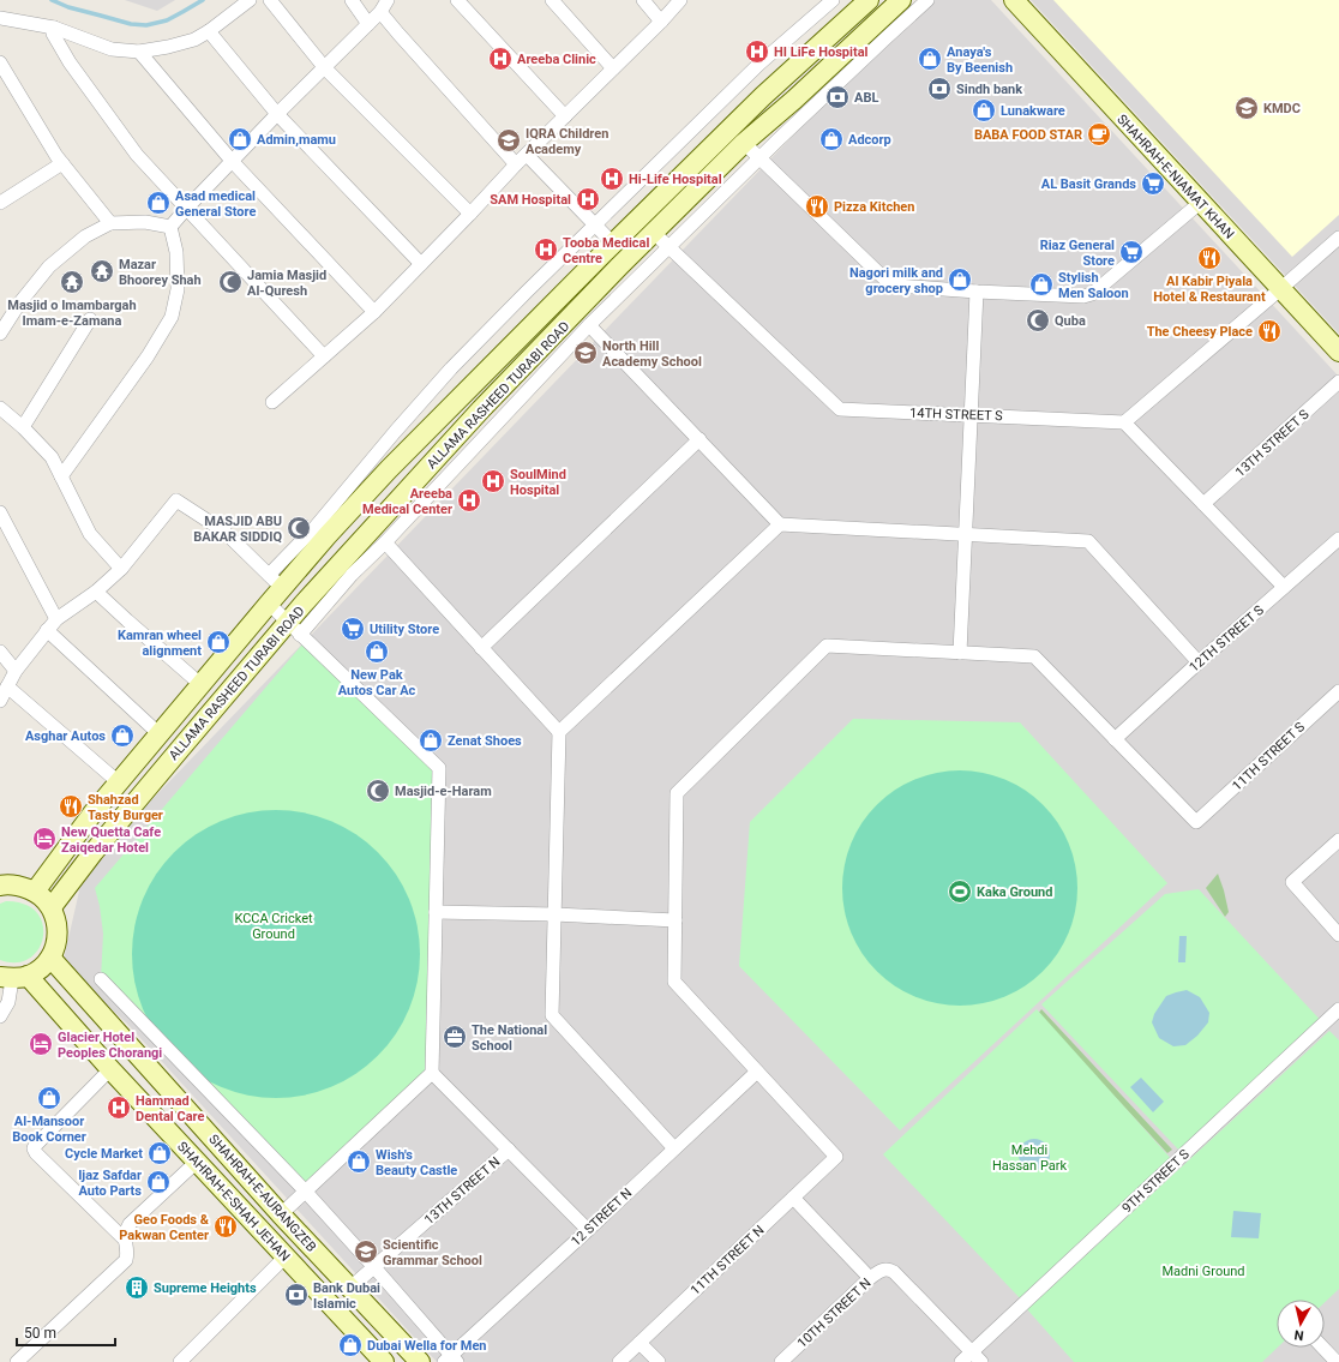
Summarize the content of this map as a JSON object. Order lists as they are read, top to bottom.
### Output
{
  "streets": {
    "main road": [
      "SHAHRAH-E-NIAMAT KHAN",
      "ALLAMA RASHEED TURABI ROAD",
      "SHAHRAH-E-AURANGZEB",
      "SHAHRAH-E-SHAH JEHAN"
    ],
    "street": [
      "14TH STREET S",
      "13TH STREET S",
      "12TH STREET S",
      "11TH STREET S",
      "9TH STREET S",
      "13TH STREET N",
      "12 STREET N",
      "11TH STREET N",
      "10TH STREET N"
    ]
  },
  "crossings": [
    ["ALLAMA RASHEED TURABI ROAD", "14TH STREET S"],
    ["12TH STREET S", "11TH STREET S"],
    ["9TH STREET S", "10TH STREET N"],
    ["13TH STREET N", "SHAHRAH-E-AURANGZEB"],
    ["12 STREET N", "11TH STREET N"]
  ],
  "parks": ["KCCA Cricket Ground", "Mehdi Hassan Park", "Madni Ground"],
  "places": {
    "hospital": [
      "HI LiFe Hospital",
      "Areeba Clinic",
      "Hi-Life Hospital",
      "SAM Hospital",
      "Tooba Medical Centre",
      "SoulMind Hospital",
      "Areeba Medical Center",
      "Hammad Dental Care"
    ],
    "shop": [
      "Anaya's By Beenish",
      "Lunakware",
      "Admin,mamu",
      "Adcorp",
      "Asad medical General Store",
      "Nagori milk and grocery shop",
      "Stylish Men Saloon",
      "Kamran wheel alignment",
      "New Pak Autos Car Ac",
      "Asghar Autos",
      "Zenat Shoes",
      "Al-Mansoor Book Corner",
      "Cycle Market",
      "Wish's Beauty Castle",
      "Ijaz Safdar Auto Parts",
      "Dubai Wella for Men"
    ],
    "bank": ["Sindh bank", "ABL", "Bank Dubai Islamic"],
    "school or university": [
      "KMDC",
      "IQRA Children Academy",
      "North Hill Academy School",
      "Scientific Grammar School"
    ],
    "cafe": ["BABA FOOD STAR"],
    "supermarket": ["AL Basit Grands", "Riaz General Store", "Utility Store"],
    "restaurant": [
      "Pizza Kitchen",
      "Al Kabir Piyala Hotel & Restaurant",
      "The Cheesy Place",
      "Shahzad Tasty Burger",
      "Geo Foods & Pakwan Center"
    ],
    "temple": ["Mazar Bhoorey Shah", "Masjid o Imambargah Imam-e-Zamana"],
    "mosque": [
      "Jamia Masjid Al-Quresh",
      "Quba",
      "MASJID ABU BAKAR SIDDIQ",
      "Masjid-e-Haram"
    ],
    "hotel": ["New Quetta Cafe Zaiqedar Hotel", "Glacier Hotel Peoples Chorangi"],
    "sports": ["Kaka Ground"],
    "office": ["The National School"],
    "building": ["Supreme Heights"]
  },
  "scale_bar": "50 m",
  "north": "bottom"
}
